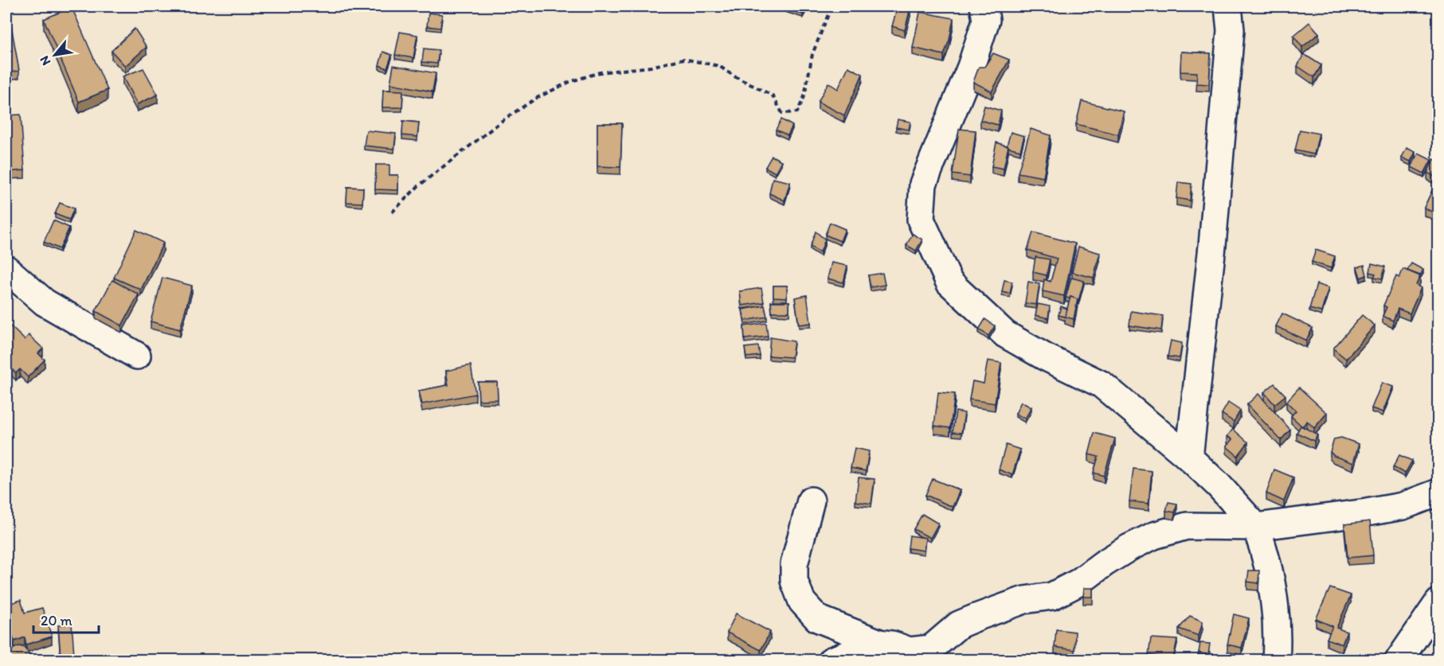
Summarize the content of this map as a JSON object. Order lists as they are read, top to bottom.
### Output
{
  "scale_bar": "20 m",
  "north": "bottom left"
}
